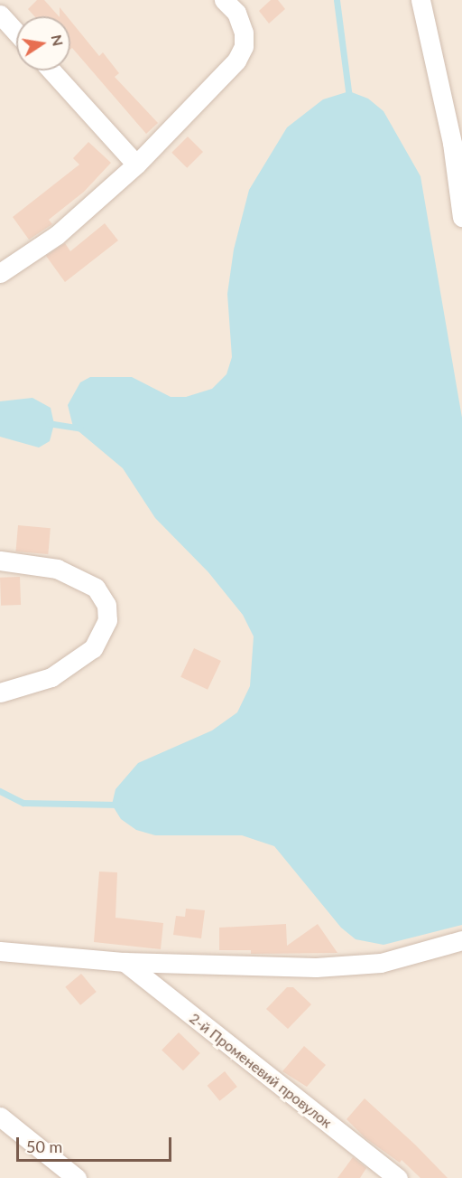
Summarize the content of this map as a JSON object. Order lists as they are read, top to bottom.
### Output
{
  "streets": {
    "street": ["2-й Променевий провулок"]
  },
  "scale_bar": "50 m",
  "north": "right"
}
